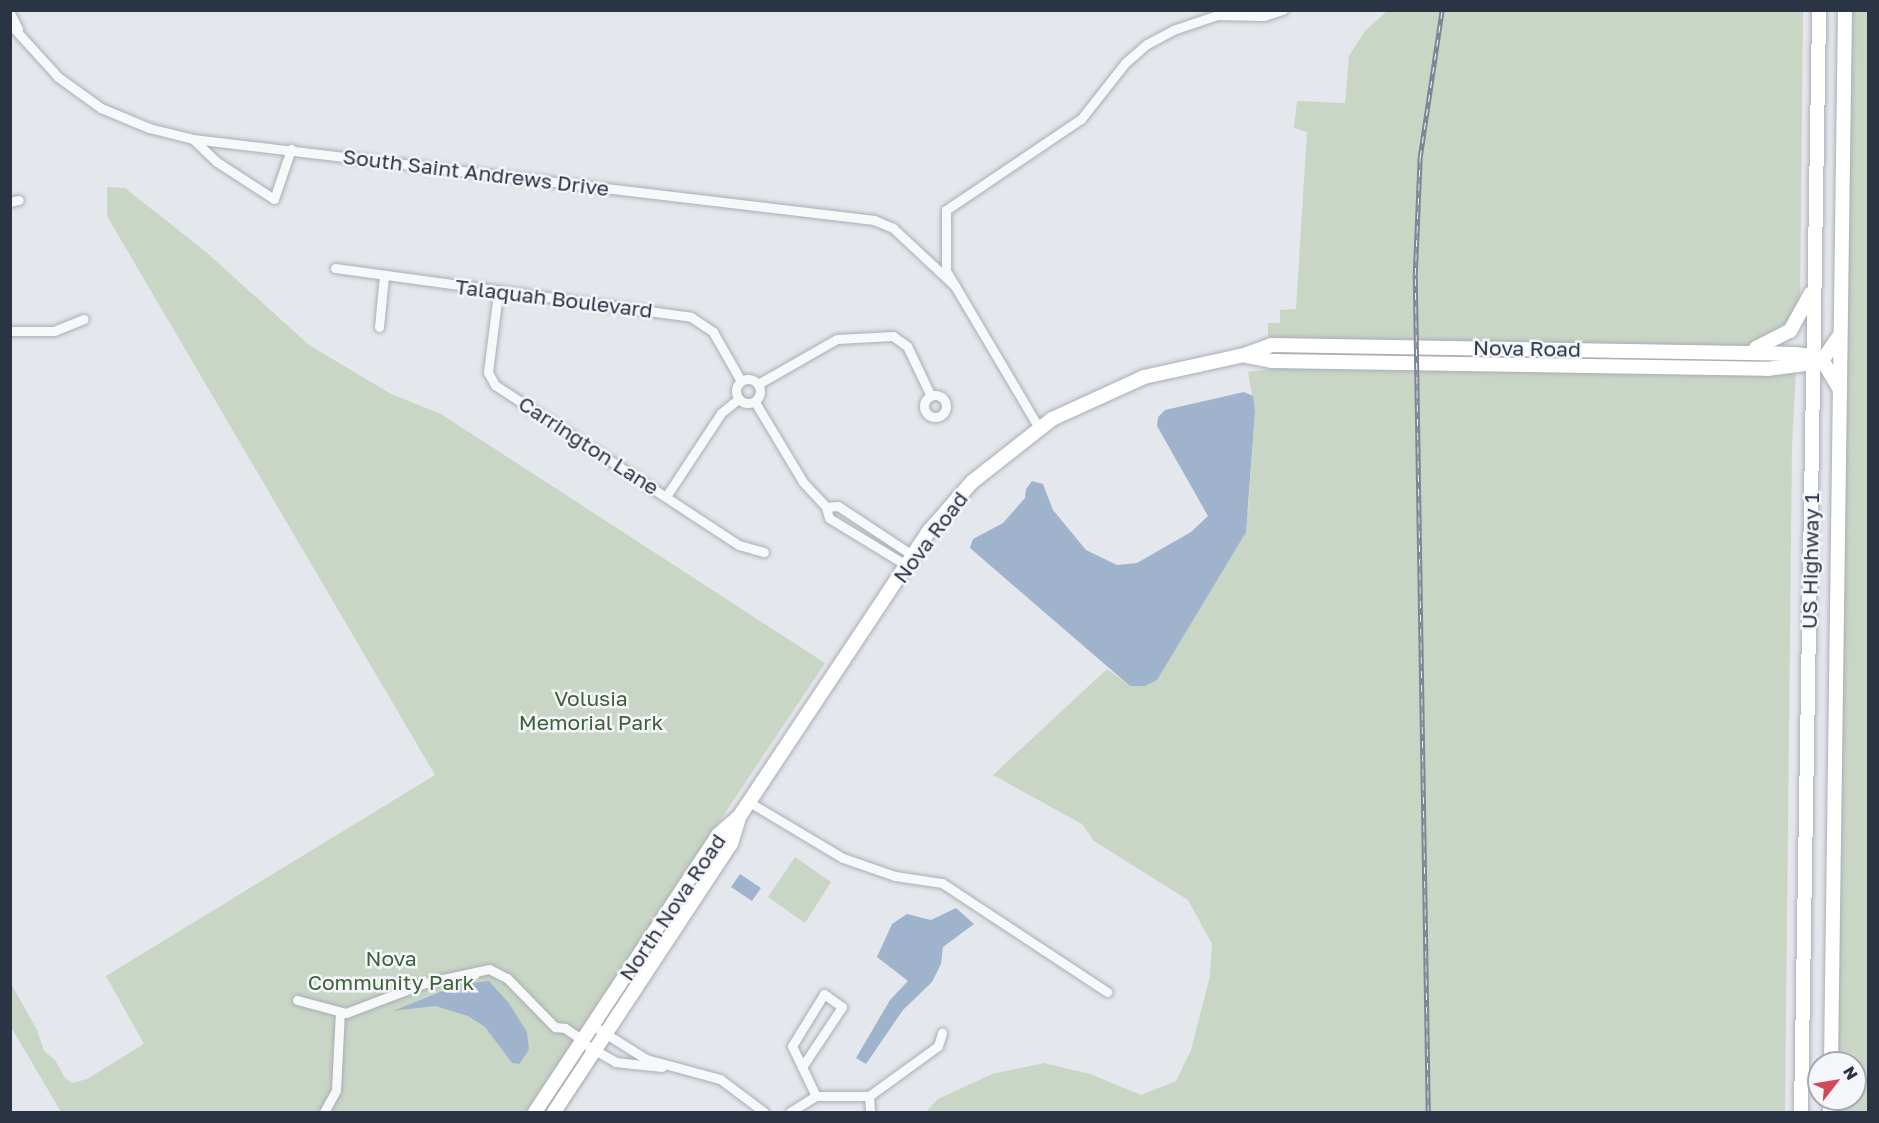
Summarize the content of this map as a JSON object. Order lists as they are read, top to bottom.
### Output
{
  "streets": {
    "main road": ["Nova Road", "US Highway 1", "North Nova Road"],
    "street": ["South Saint Andrews Drive", "Talaquah Boulevard", "Carrington Lane"]
  },
  "crossings": [
    ["Talaquah Boulevard", "Carrington Lane"],
    ["Nova Road", "US Highway 1"],
    ["Nova Road", "North Nova Road"]
  ],
  "parks": ["Volusia Memorial Park", "Nova Community Park"],
  "north": "top right"
}
